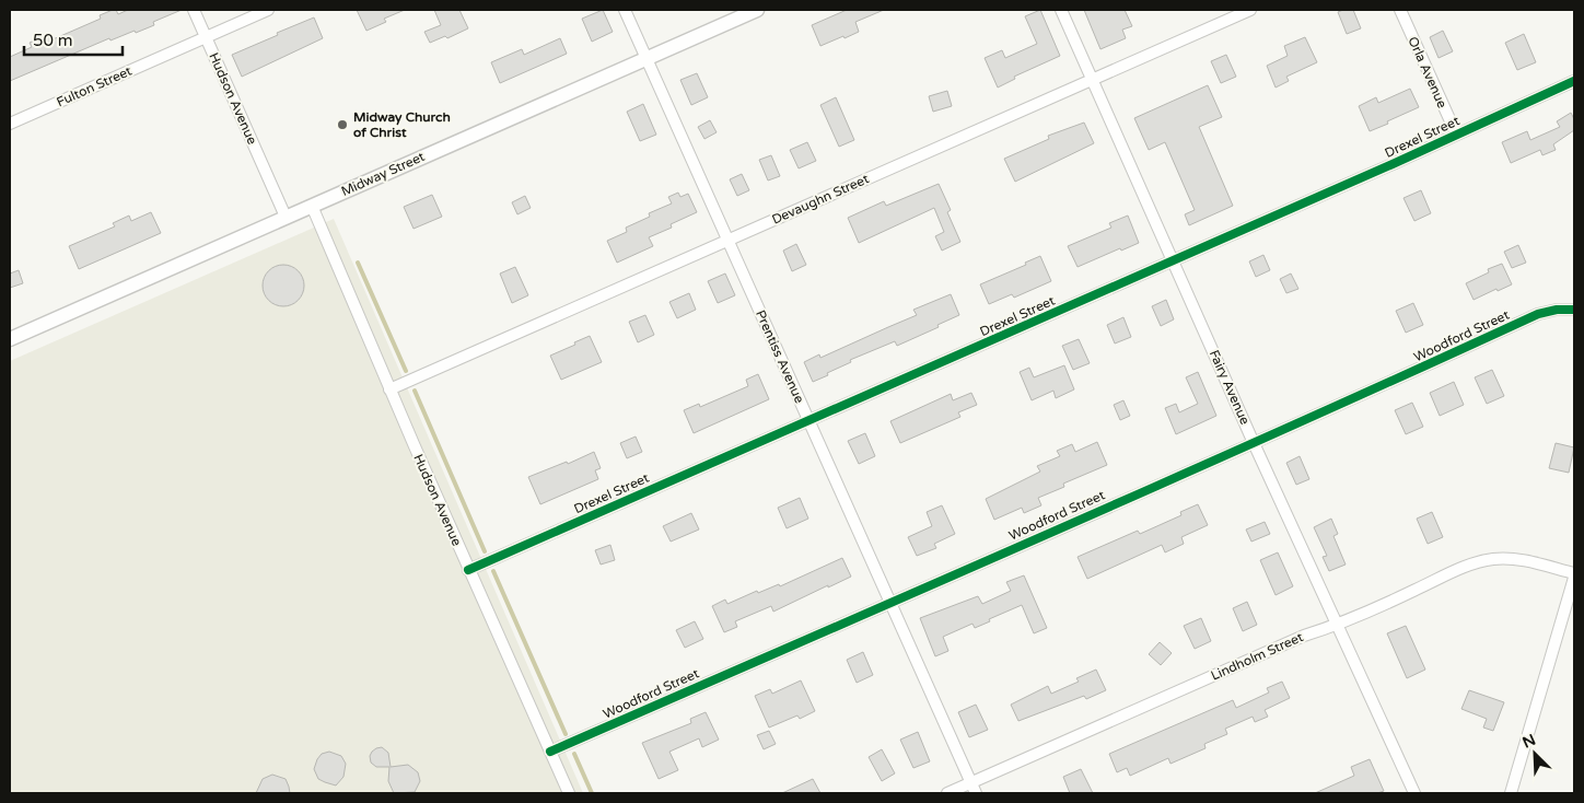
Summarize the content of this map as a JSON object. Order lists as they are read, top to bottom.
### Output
{
  "streets": {
    "street": [
      "Orla Avenue",
      "Fulton Street",
      "Hudson Avenue",
      "Drexel Street",
      "Midway Street",
      "Devaughn Street",
      "Woodford Street",
      "Prentiss Avenue",
      "Fairy Avenue",
      "Lindholm Street"
    ]
  },
  "crossings": [
    ["Orla Avenue", "Drexel Street"],
    ["Fulton Street", "Hudson Avenue"],
    ["Hudson Avenue", "Drexel Street"],
    ["Hudson Avenue", "Midway Street"],
    ["Hudson Avenue", "Devaughn Street"],
    ["Hudson Avenue", "Woodford Street"],
    ["Drexel Street", "Prentiss Avenue"],
    ["Drexel Street", "Fairy Avenue"],
    ["Midway Street", "Prentiss Avenue"],
    ["Devaughn Street", "Prentiss Avenue"],
    ["Devaughn Street", "Fairy Avenue"],
    ["Woodford Street", "Prentiss Avenue"],
    ["Woodford Street", "Fairy Avenue"],
    ["Prentiss Avenue", "Lindholm Street"],
    ["Fairy Avenue", "Lindholm Street"]
  ],
  "places": ["Midway Church of Christ"],
  "scale_bar": "50 m",
  "north": "top left"
}
